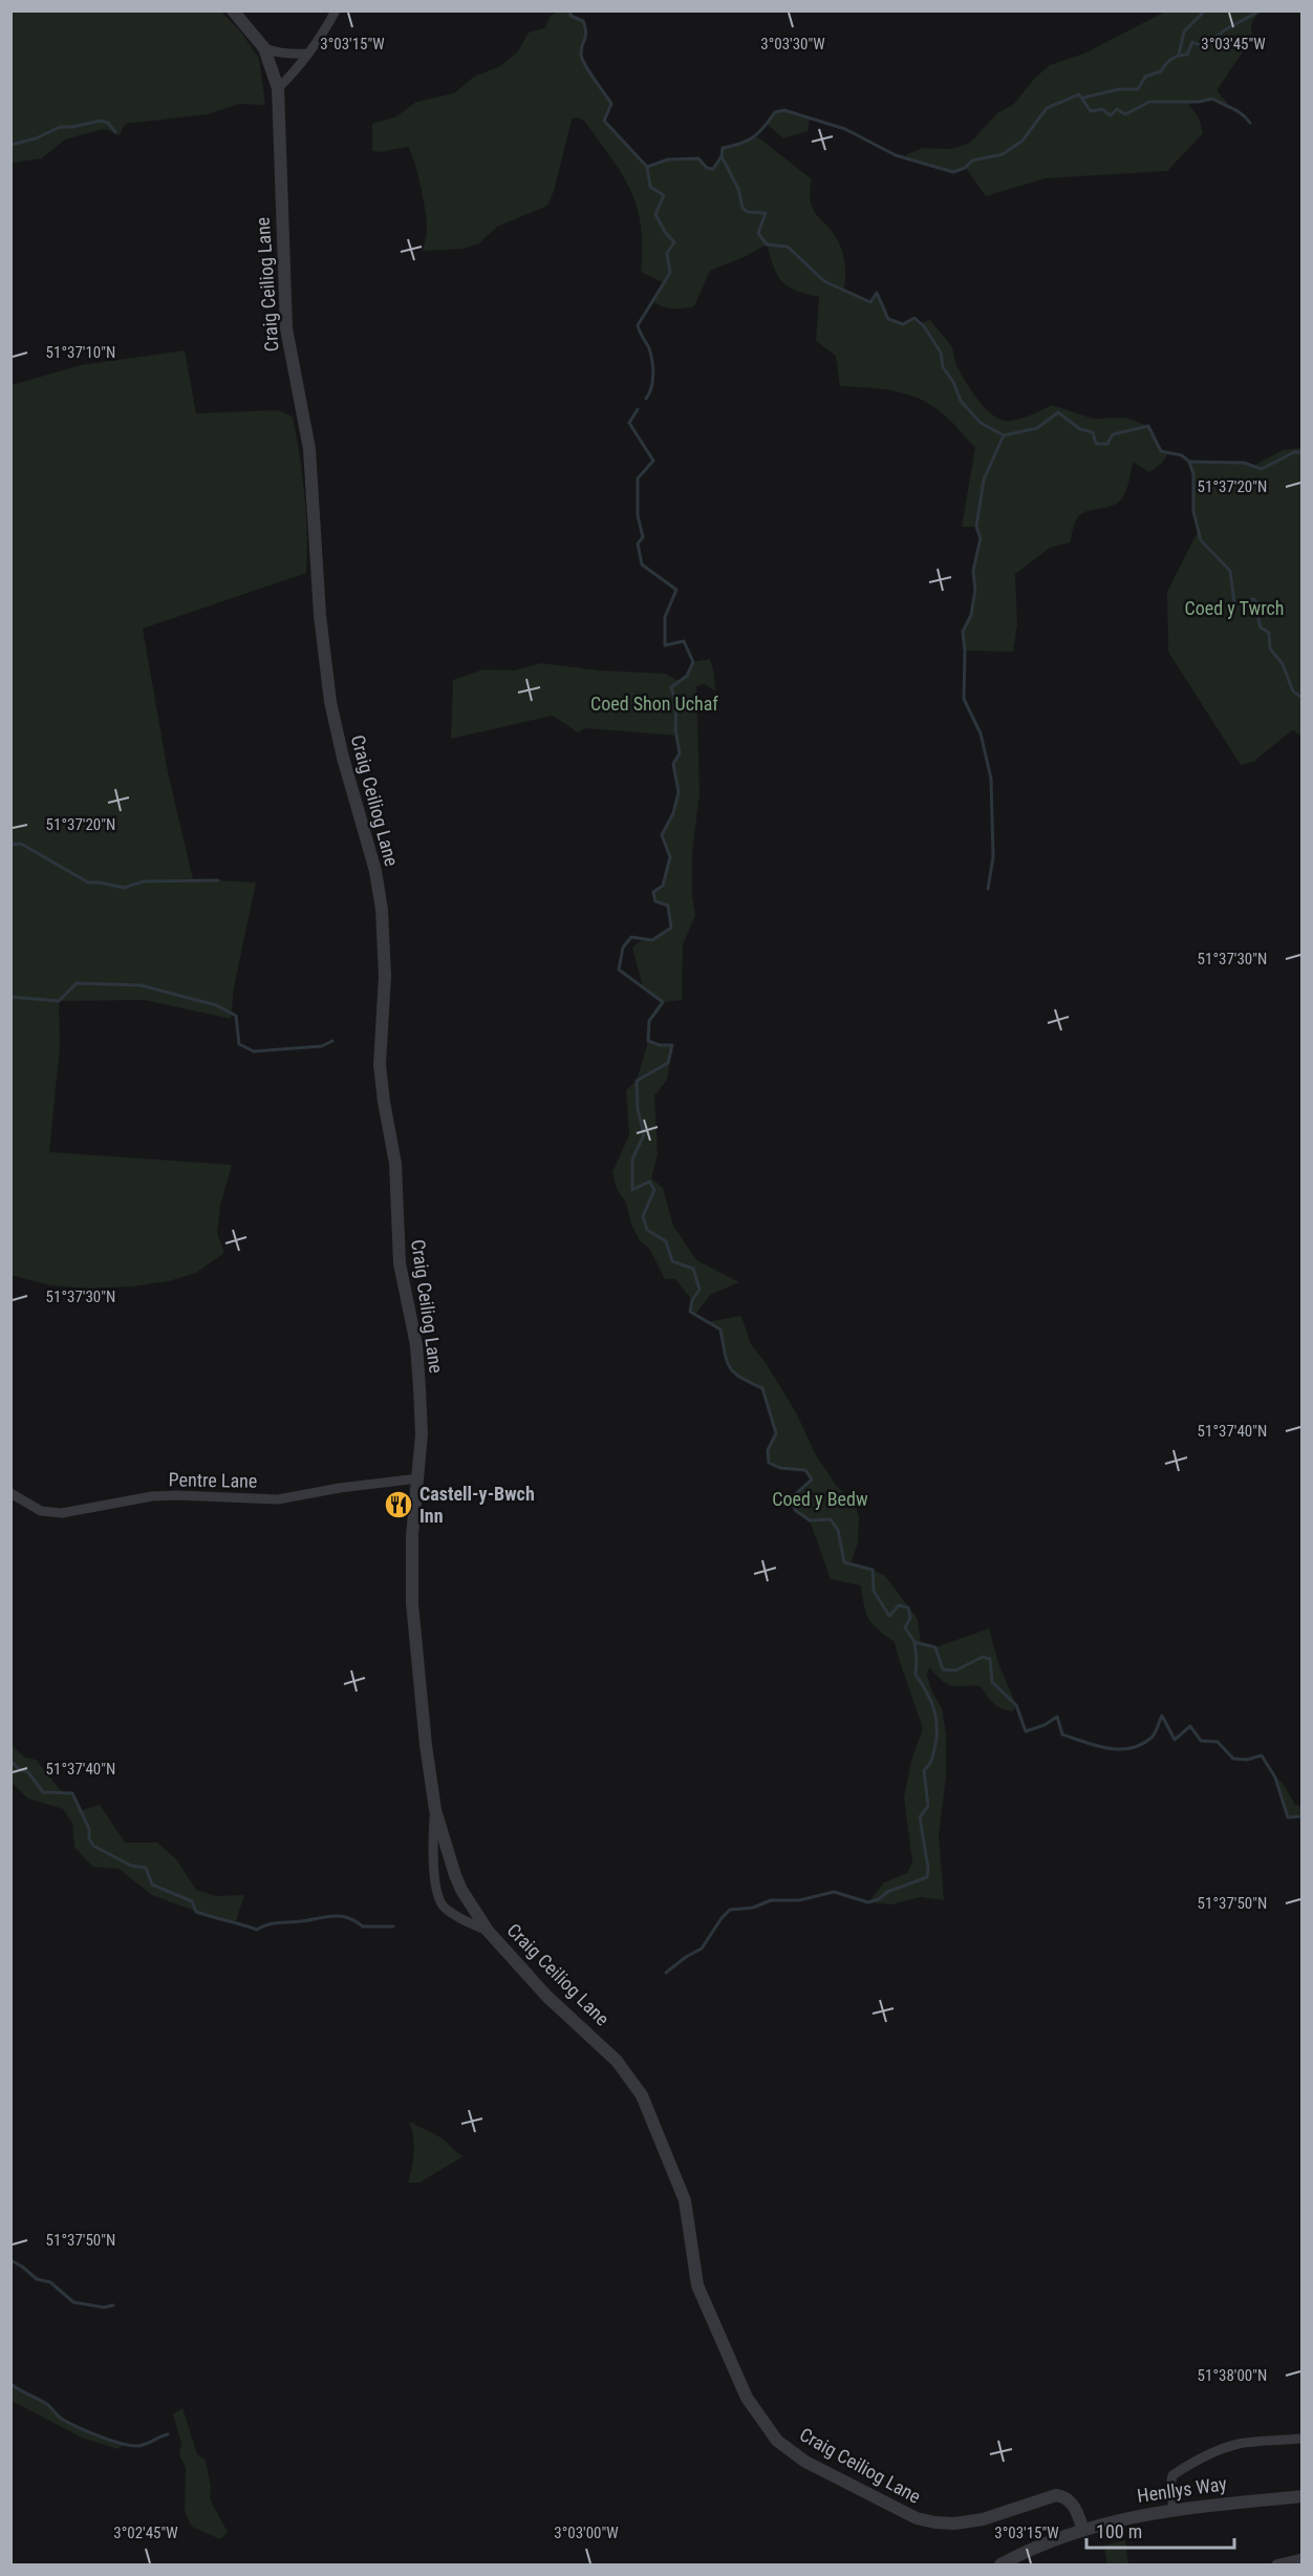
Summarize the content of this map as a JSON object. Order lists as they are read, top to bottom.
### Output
{
  "streets": {
    "street": ["Craig Ceiliog Lane", "Pentre Lane", "Henllys Way"]
  },
  "crossings": [
    ["Craig Ceiliog Lane", "Pentre Lane"],
    ["Craig Ceiliog Lane", "Henllys Way"]
  ],
  "parks": ["Coed y Twrch", "Coed Shon Uchaf", "Coed y Bedw"],
  "places": {
    "restaurant": ["Castell-y-Bwch Inn"]
  },
  "scale_bar": "100 m",
  "coordinates": [
    "3°03'15\"W",
    "3°03'30\"W",
    "3°03'45\"W",
    "51°37'10\"N",
    "51°37'20\"N",
    "51°37'30\"N",
    "51°37'40\"N",
    "51°37'50\"N",
    "51°38'00\"N",
    "3°02'45\"W",
    "3°03'00\"W"
  ]
}
